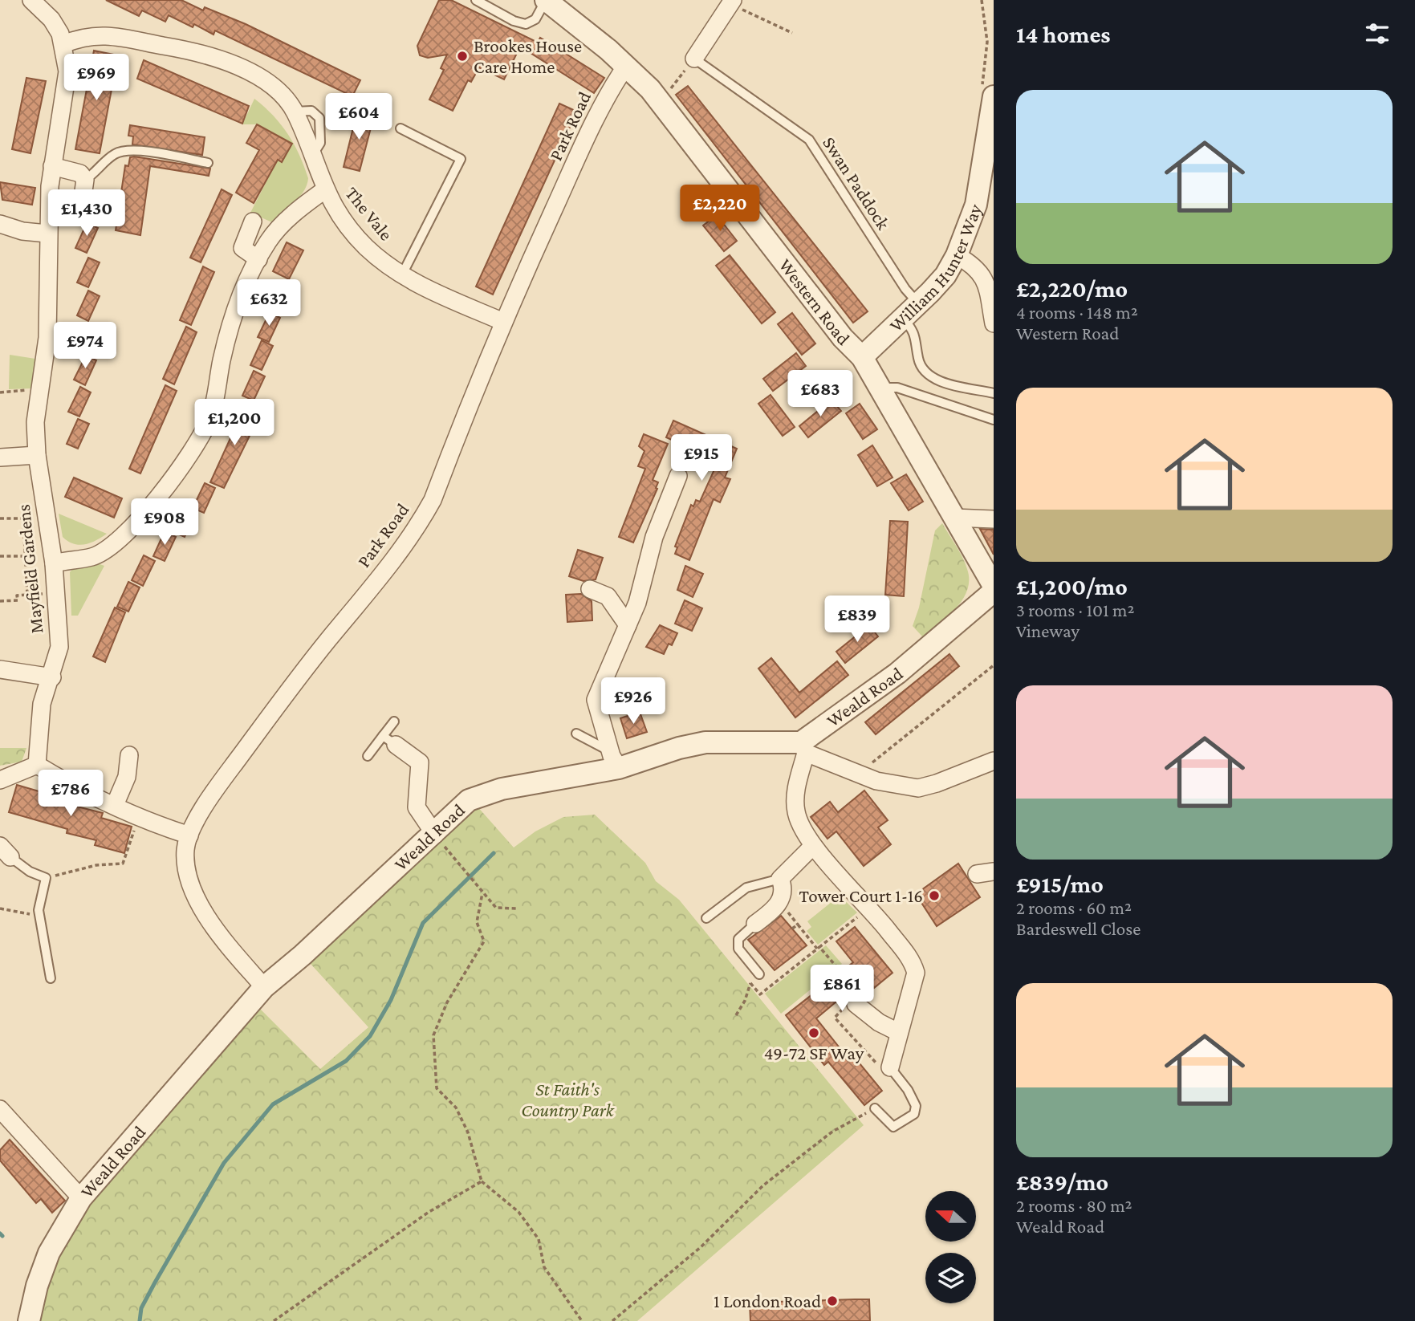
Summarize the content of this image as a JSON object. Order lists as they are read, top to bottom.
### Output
{
  "streets": {
    "street": [
      "Park Road",
      "The Vale",
      "William Hunter Way",
      "Western Road",
      "Mayfield Gardens",
      "Weald Road"
    ],
    "lane": ["Swan Paddock"]
  },
  "crossings": [
    ["Park Road", "The Vale"],
    ["Park Road", "Western Road"],
    ["Park Road", "Weald Road"],
    ["Swan Paddock", "William Hunter Way"],
    ["The Vale", "Mayfield Gardens"],
    ["William Hunter Way", "Western Road"]
  ],
  "parks": ["St Faith's Country Park"],
  "places": [
    "Brookes House Care Home",
    "Tower Court 1-16",
    "49-72 SF Way",
    "1 London Road"
  ],
  "north": "left",
  "page": {
    "heading": "14 homes",
    "price": [
      "£969",
      "£604",
      "£2,220",
      "£1,430",
      "£632",
      "£974",
      "£683",
      "£1,200",
      "£915",
      "£908",
      "£839",
      "£926",
      "£786",
      "£861"
    ],
    "list": [
      {
        "name": "£2,220/mo",
        "note": "4 rooms · 148 m² · Western Road"
      },
      {
        "name": "£1,200/mo",
        "note": "3 rooms · 101 m² · Vineway"
      },
      {
        "name": "£915/mo",
        "note": "2 rooms · 60 m² · Bardeswell Close"
      },
      {
        "name": "£839/mo",
        "note": "2 rooms · 80 m² · Weald Road"
      }
    ]
  }
}
